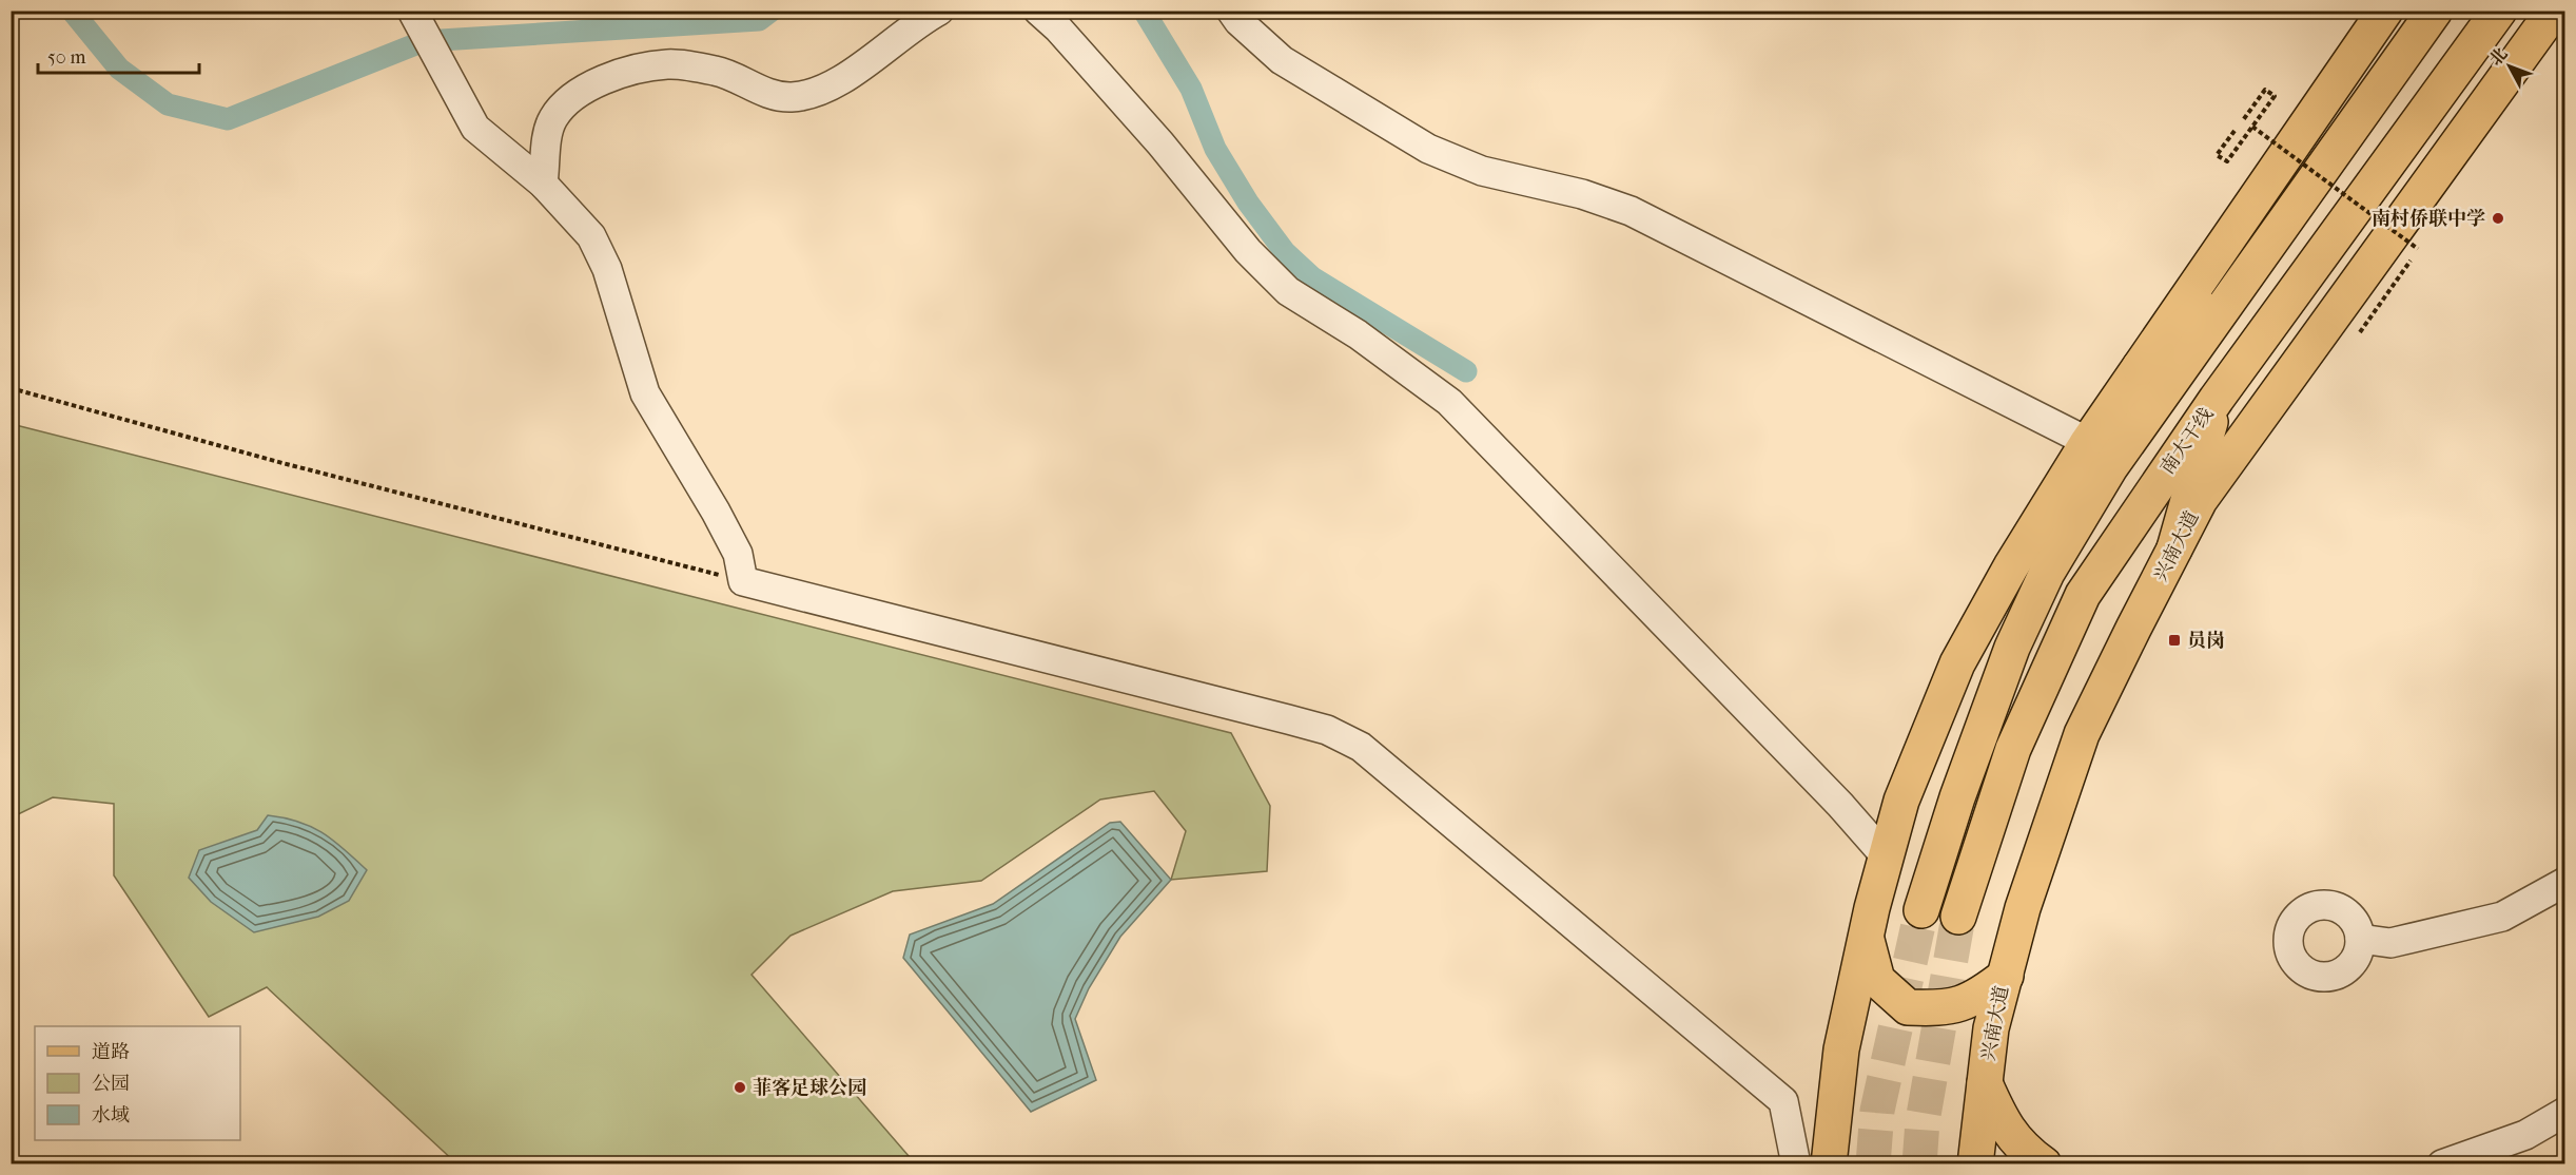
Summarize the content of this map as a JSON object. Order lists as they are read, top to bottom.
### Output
{
  "streets": {
    "main road": ["南大干线", "兴南大道"]
  },
  "places": {
    "other": ["南村侨联中学", "菲客足球公园"],
    "transit": ["员岗"]
  },
  "legend": ["道路", "公园", "水域"],
  "scale_bar": "50 m",
  "north": "top left"
}
